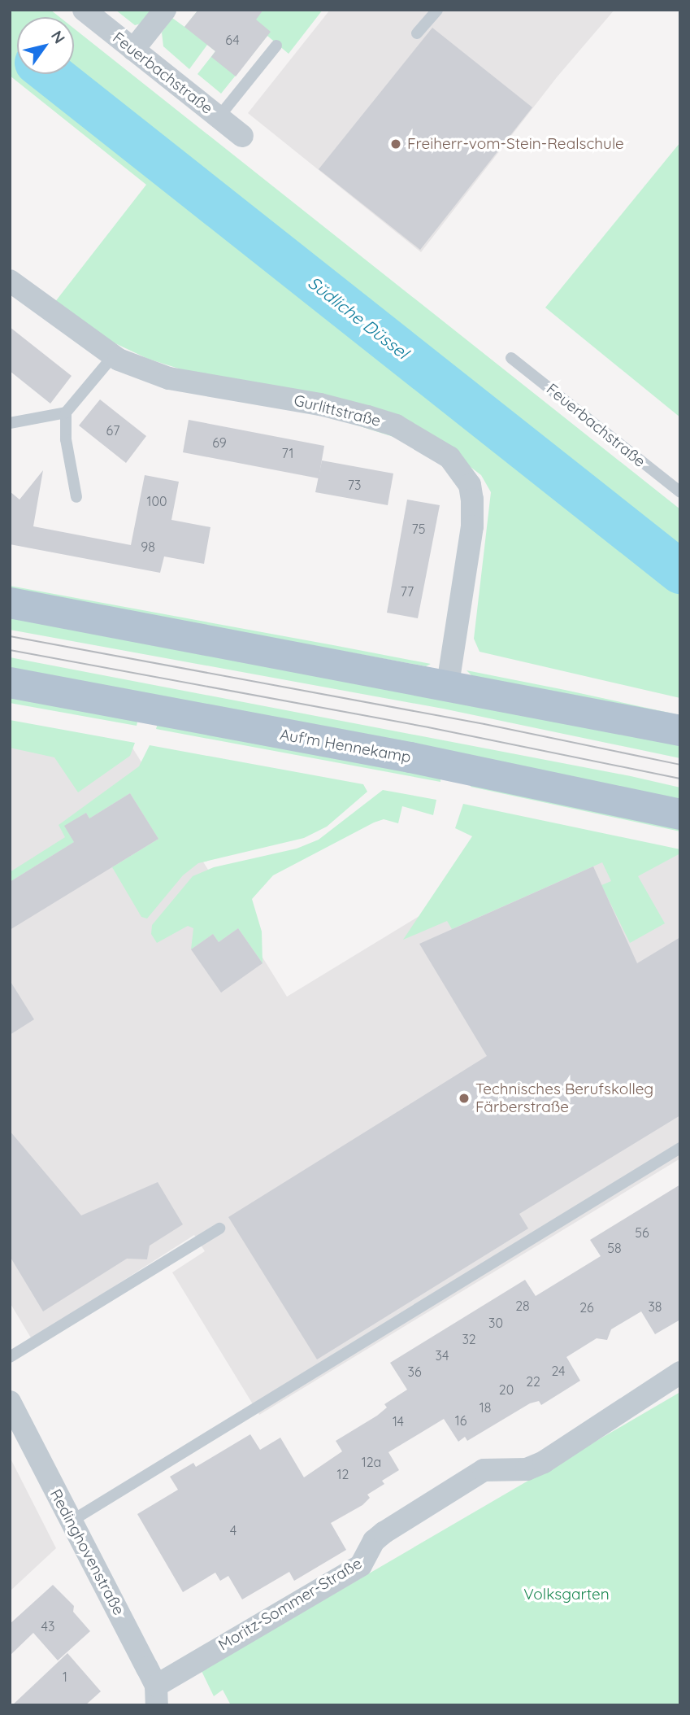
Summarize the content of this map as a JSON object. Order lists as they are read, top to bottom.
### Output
{
  "streets": {
    "main road": ["Auf'm Hennekamp"],
    "street": [
      "Feuerbachstraße",
      "Gurlittstraße",
      "Redinghovenstraße",
      "Moritz-Sommer-Straße"
    ]
  },
  "crossings": [
    ["Redinghovenstraße", "Moritz-Sommer-Straße"]
  ],
  "water": ["Südliche Düssel"],
  "parks": ["Volksgarten"],
  "places": ["Freiherr-vom-Stein-Realschule", "Technisches Berufskolleg Färberstraße"],
  "house_numbers": [
    "64",
    "67",
    "69",
    "71",
    "73",
    "100",
    "75",
    "98",
    "77",
    "56",
    "58",
    "28",
    "38",
    "26",
    "30",
    "32",
    "34",
    "24",
    "36",
    "22",
    "20",
    "18",
    "16",
    "14",
    "12a",
    "12",
    "4",
    "43",
    "1"
  ],
  "north": "top right"
}
